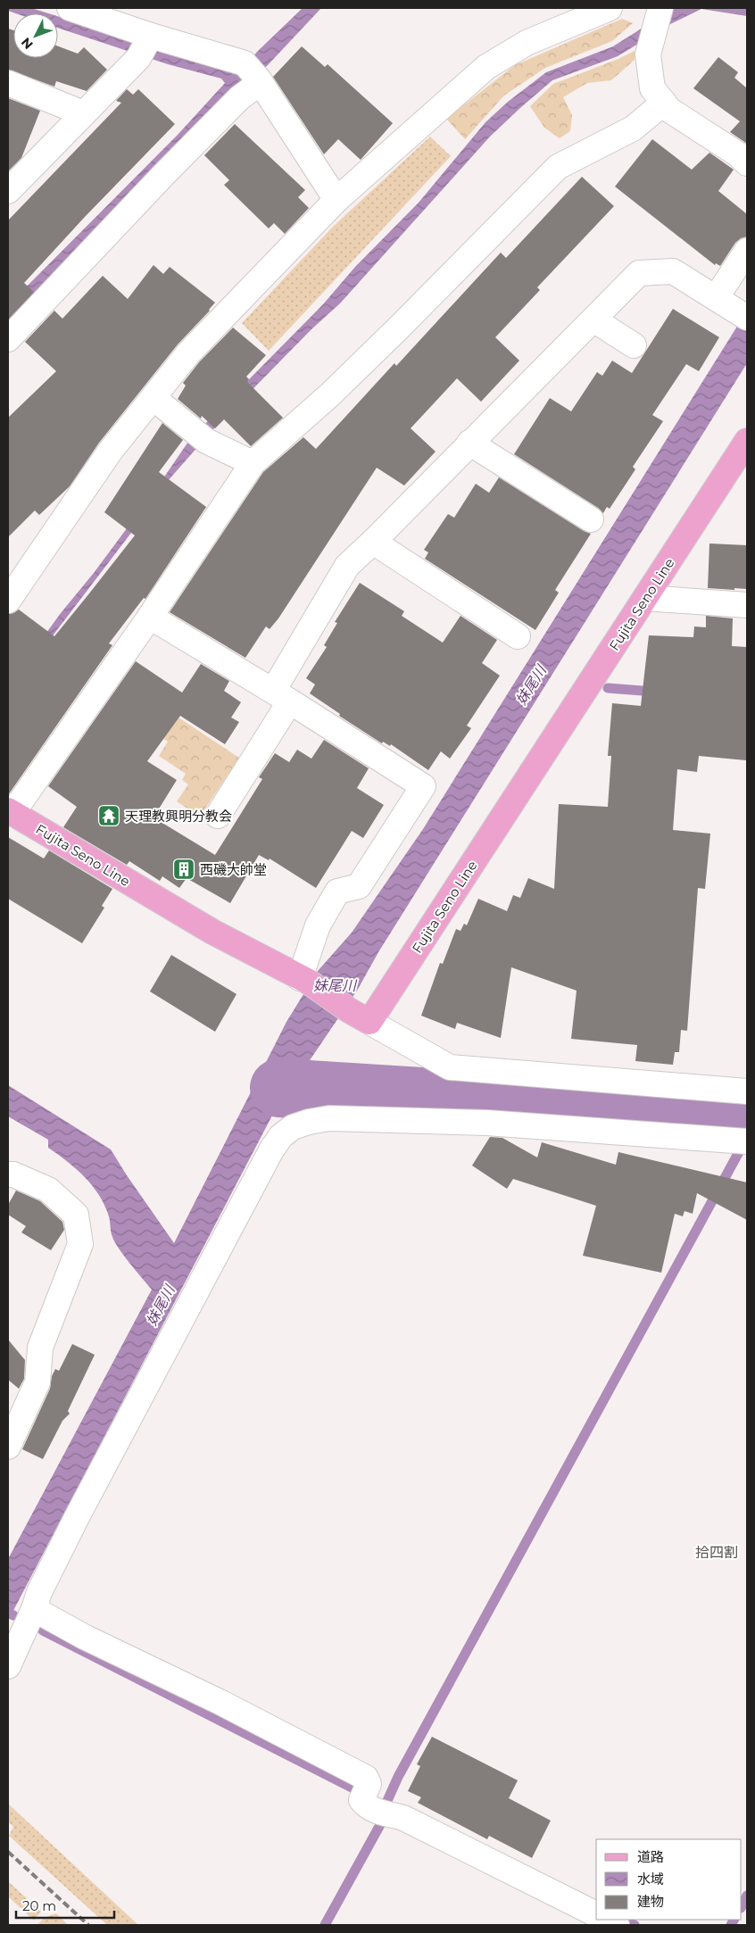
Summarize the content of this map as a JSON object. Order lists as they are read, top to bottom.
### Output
{
  "streets": {
    "main road": ["Fujita Seno Line"]
  },
  "districts": ["拾四割"],
  "water": ["妹尾川"],
  "places": {
    "temple": ["天理教興明分教会"],
    "building": ["西磯大帥堂"]
  },
  "legend": ["道路", "水域", "建物"],
  "scale_bar": "20 m",
  "north": "bottom left"
}
